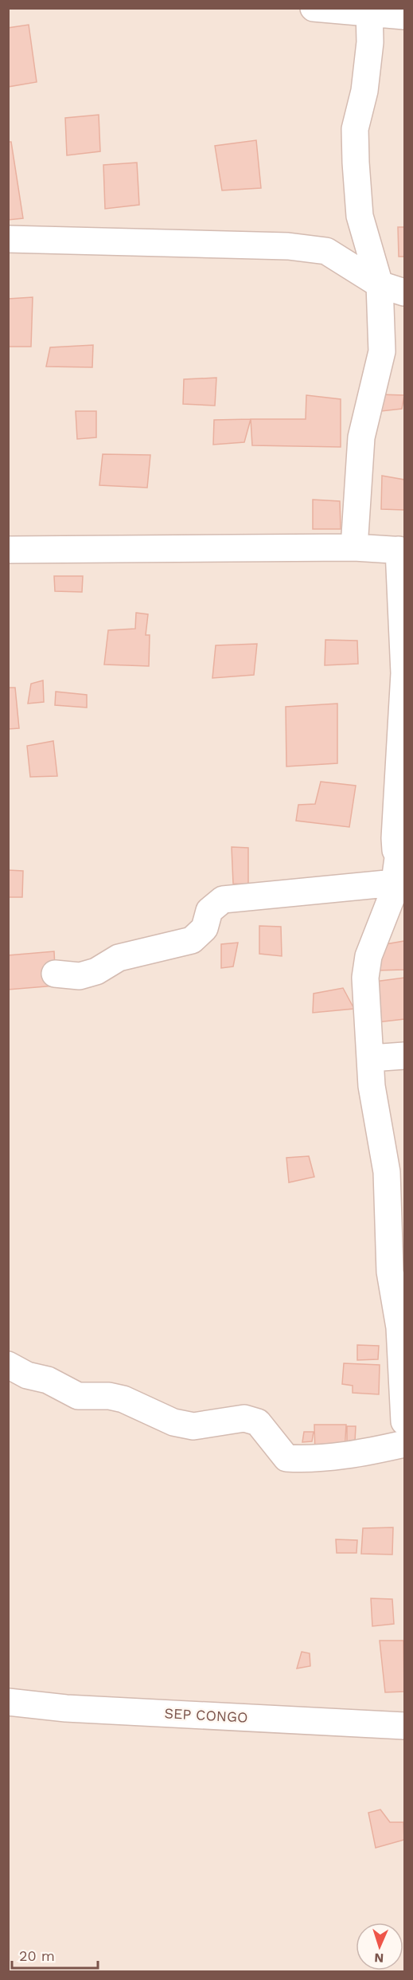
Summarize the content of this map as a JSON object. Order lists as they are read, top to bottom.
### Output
{
  "streets": {
    "street": ["SEP CONGO"]
  },
  "scale_bar": "20 m",
  "north": "bottom"
}
